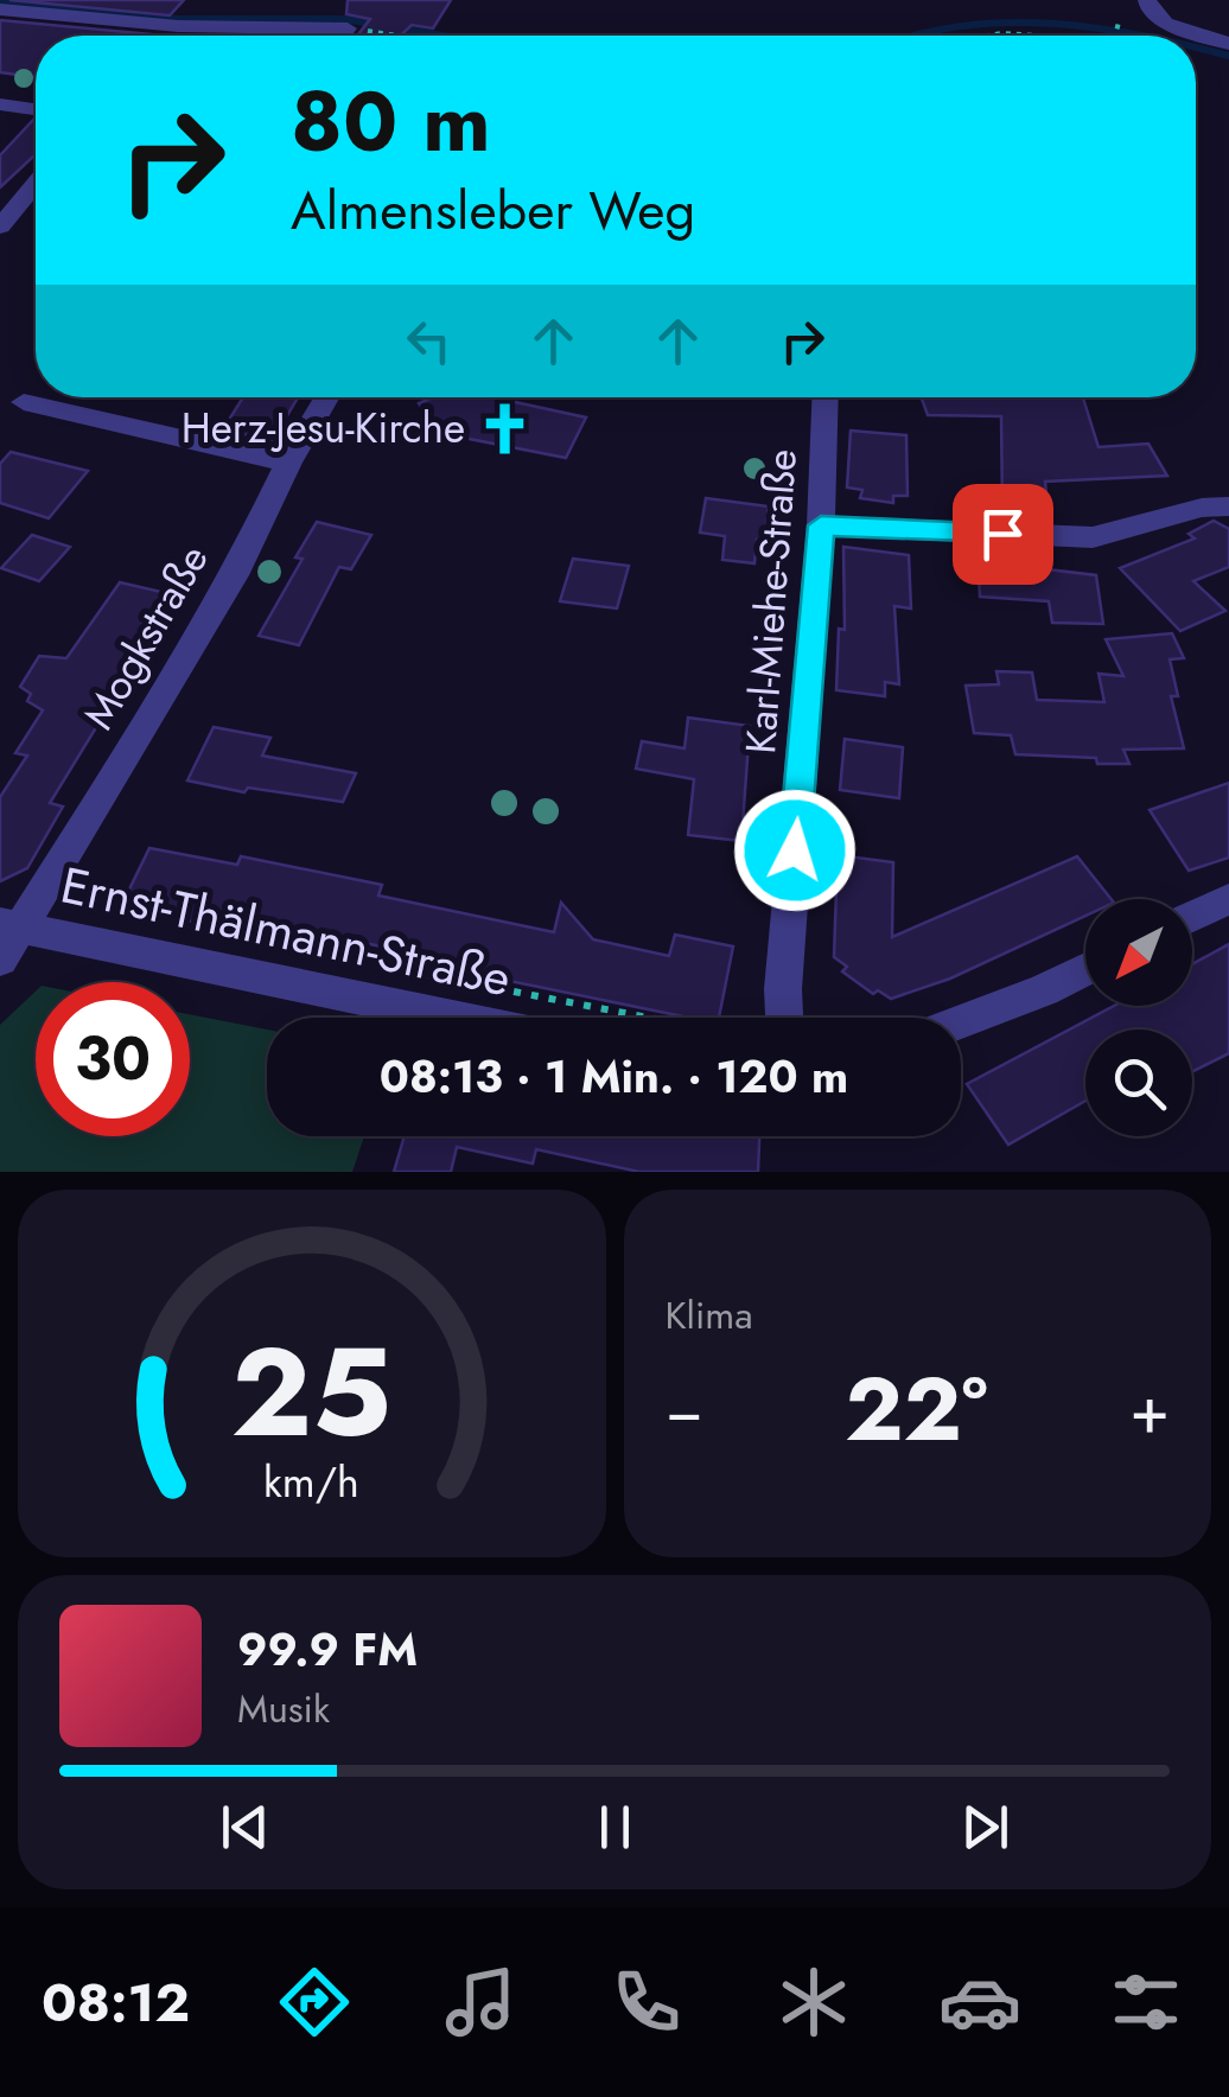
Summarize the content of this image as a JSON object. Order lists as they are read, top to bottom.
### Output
{
  "streets": {
    "street": ["Karl-Miehe-Straße", "Mogkstraße", "Ernst-Thälmann-Straße"]
  },
  "crossings": [
    ["Mogkstraße", "Ernst-Thälmann-Straße"]
  ],
  "places": {
    "church": ["Herz-Jesu-Kirche"]
  },
  "north": "bottom left",
  "page": {
    "turn": ["80 m", "Almensleber Weg"],
    "limit": "30",
    "trip": "08:13 · 1 Min. · 120 m",
    "tile": "Klima",
    "heat": ["−", "22°", "+"],
    "song": ["99.9 FM", "Musik"],
    "tabs": "08:12",
    "gauge": ["25", "km/h"]
  }
}
